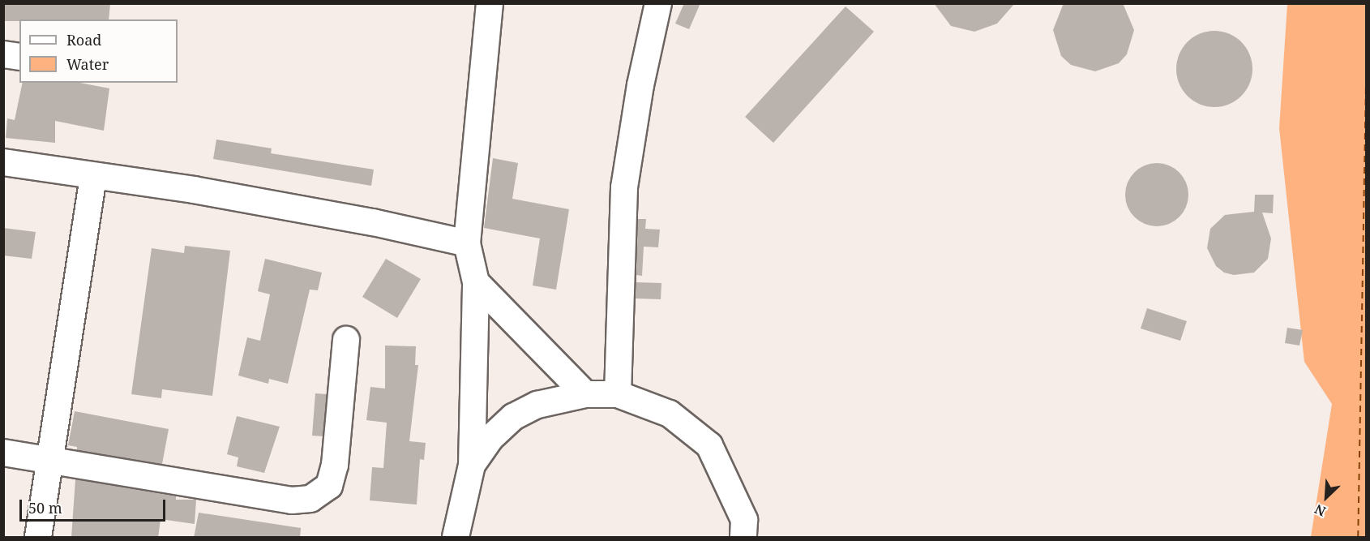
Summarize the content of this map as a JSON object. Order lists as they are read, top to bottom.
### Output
{
  "legend": ["Road", "Water"],
  "scale_bar": "50 m",
  "north": "bottom left"
}
